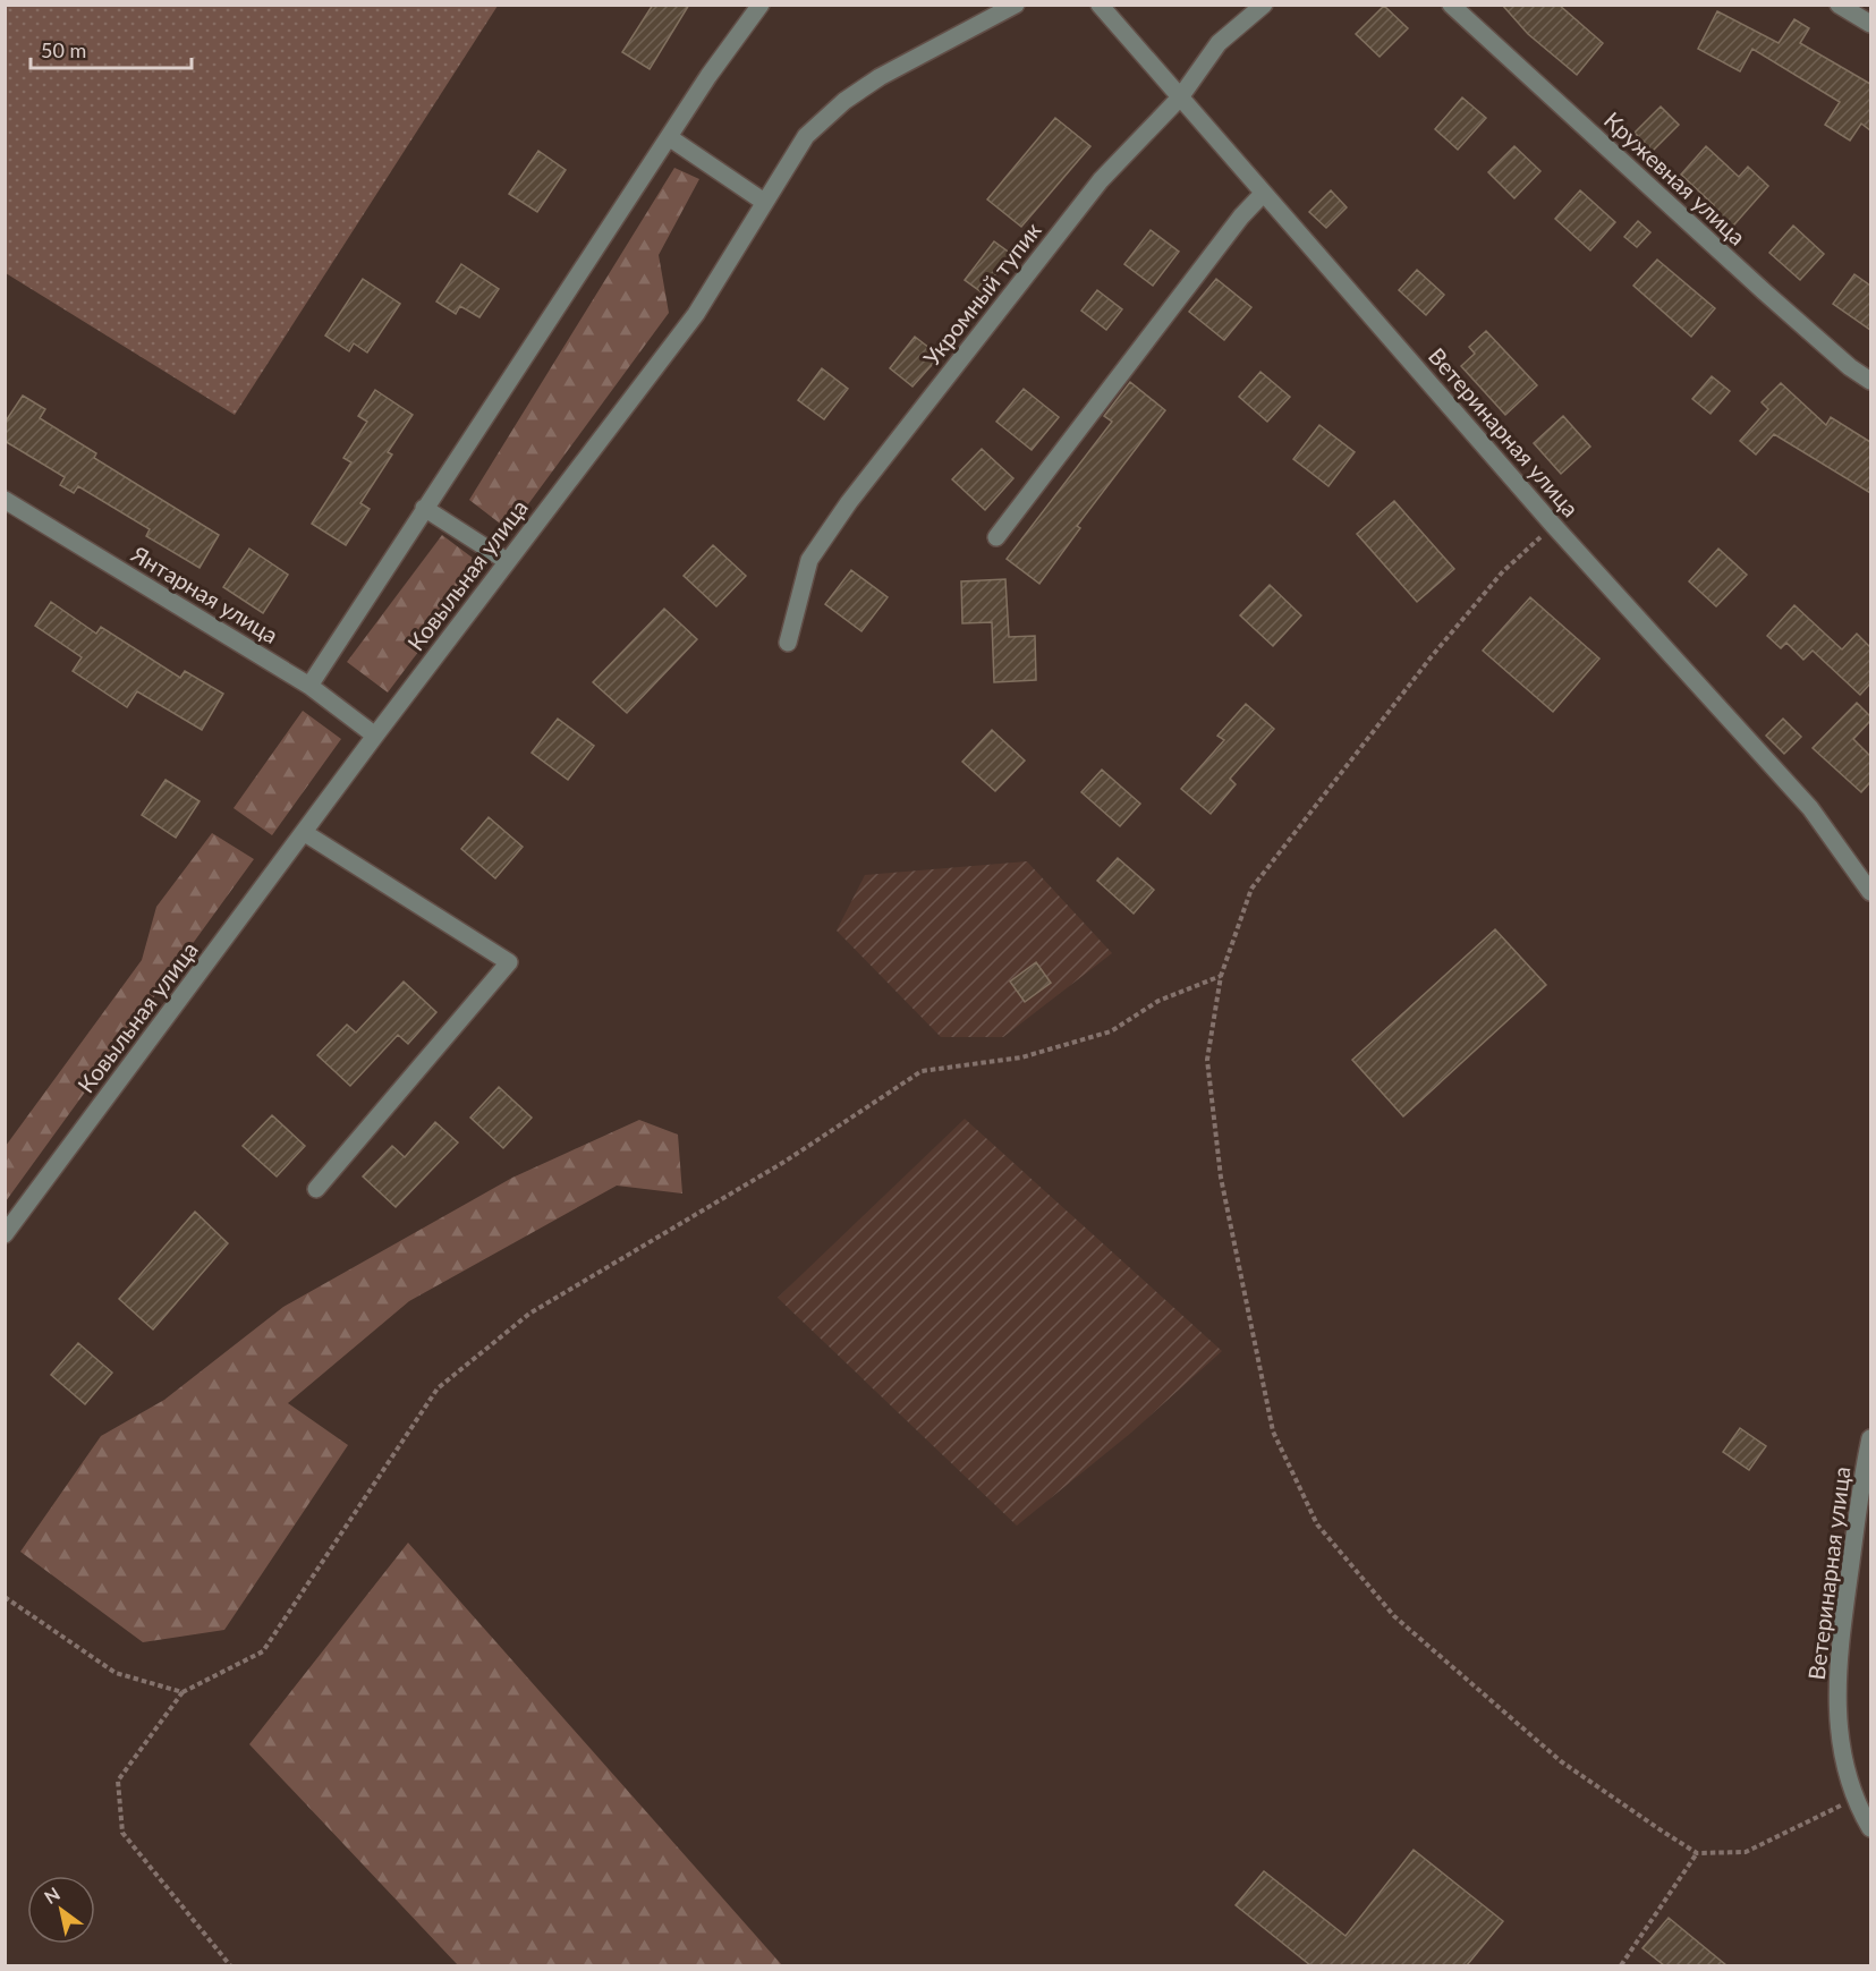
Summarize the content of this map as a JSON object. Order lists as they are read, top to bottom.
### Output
{
  "streets": {
    "street": [
      "Кружевная улица",
      "Укромный тупик",
      "Ветеринарная улица",
      "Ковыльная улица",
      "Янтарная улица"
    ]
  },
  "crossings": [
    ["Укромный тупик", "Ветеринарная улица"],
    ["Ковыльная улица", "Янтарная улица"]
  ],
  "scale_bar": "50 m",
  "north": "top left"
}
